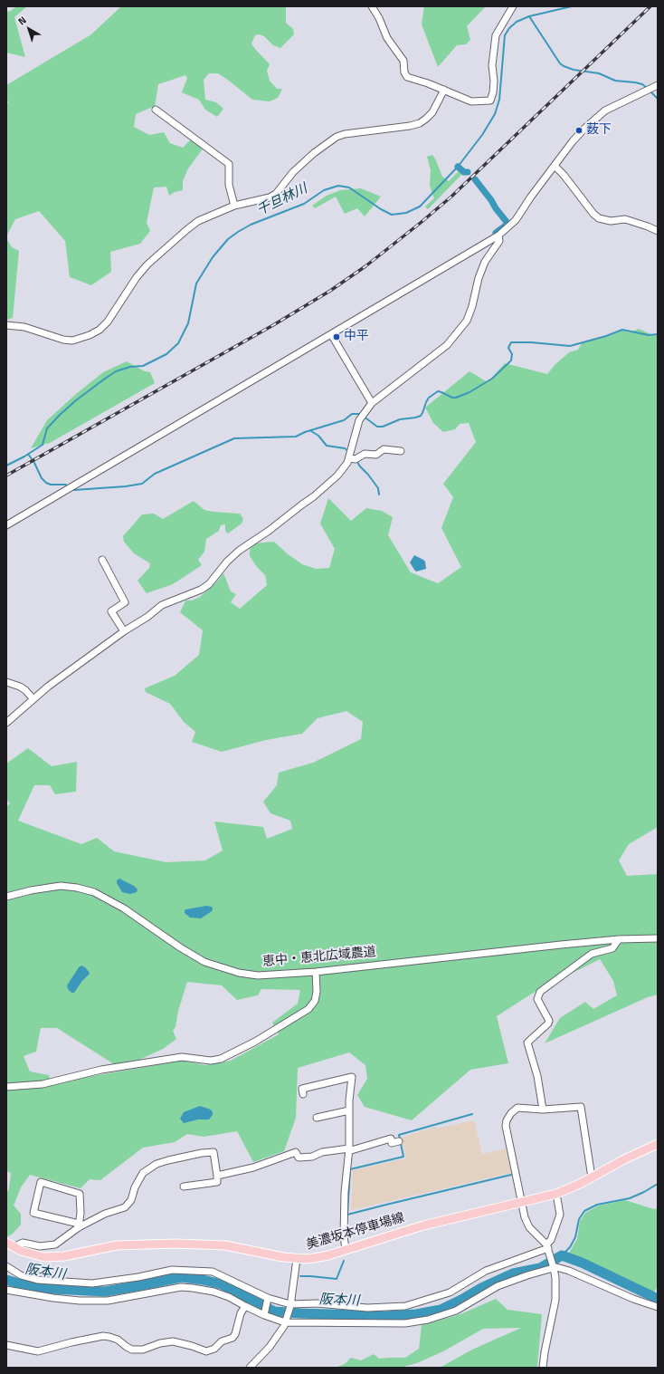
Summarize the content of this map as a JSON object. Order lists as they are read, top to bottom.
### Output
{
  "streets": {
    "main road": ["美濃坂本停車場線"],
    "street": ["恵中・恵北広域農道"]
  },
  "water": ["千旦林川", "阪本川"],
  "places": ["薮下", "中平"],
  "north": "top left"
}
